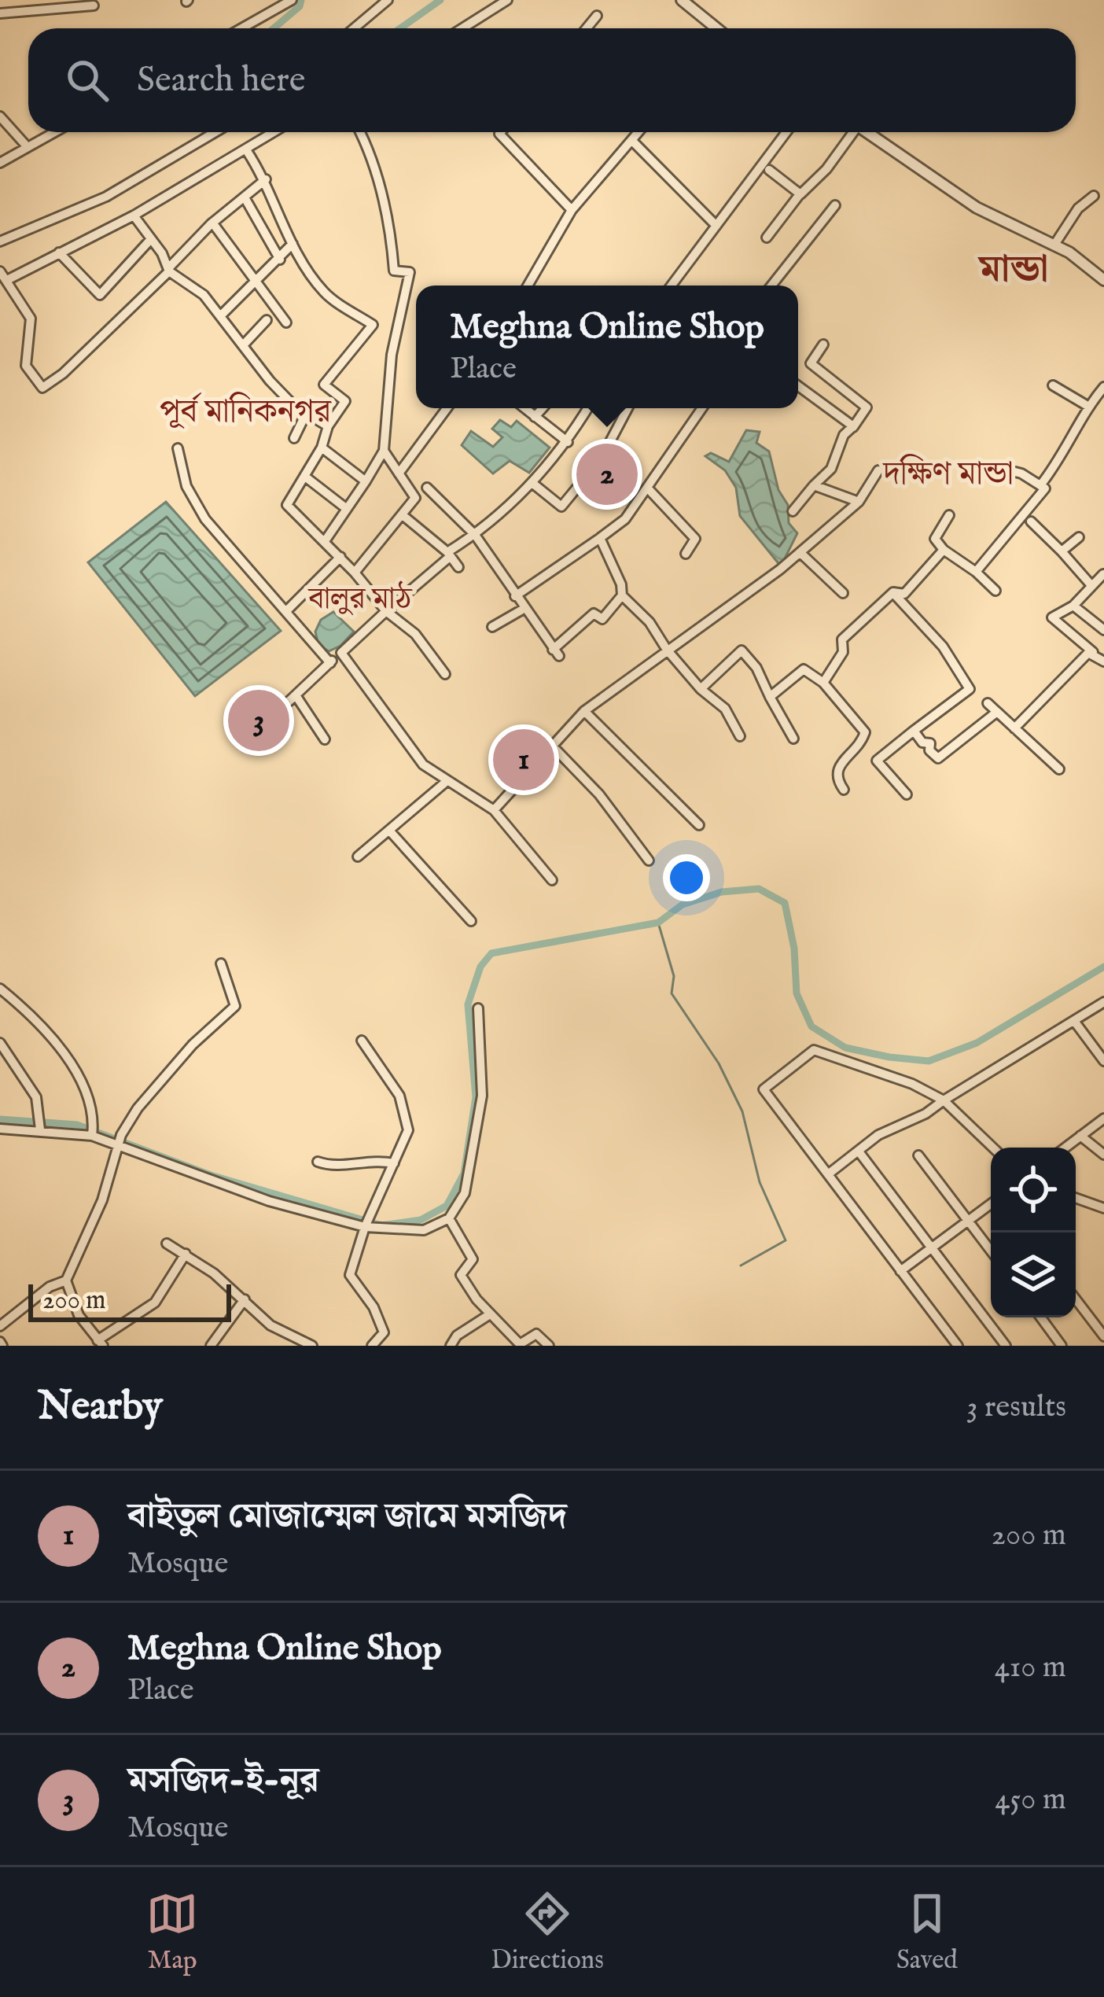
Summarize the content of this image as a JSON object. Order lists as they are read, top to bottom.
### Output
{
  "districts": [
    "মান্ডা",
    "পূর্ব মানিকনগর",
    "দক্ষিণ মান্ডা",
    "বালুর মাঠ"
  ],
  "scale_bar": "200 m",
  "page": {
    "search": "Search here",
    "popup": ["Meghna Online Shop", "Place"],
    "pins": ["2", "3", "1"],
    "scale": "200 m",
    "heading": ["Nearby", "3 results"],
    "list": [
      {
        "mark": "1",
        "name": "বাইতুল মোজাম্মেল জামে মসজিদ",
        "note": "Mosque",
        "value": "200 m"
      },
      {
        "mark": "2",
        "name": "Meghna Online Shop",
        "note": "Place",
        "value": "410 m"
      },
      {
        "mark": "3",
        "name": "মসজিদ-ই-নূর",
        "note": "Mosque",
        "value": "450 m"
      }
    ],
    "nav": ["Map", "Directions", "Saved"]
  }
}
